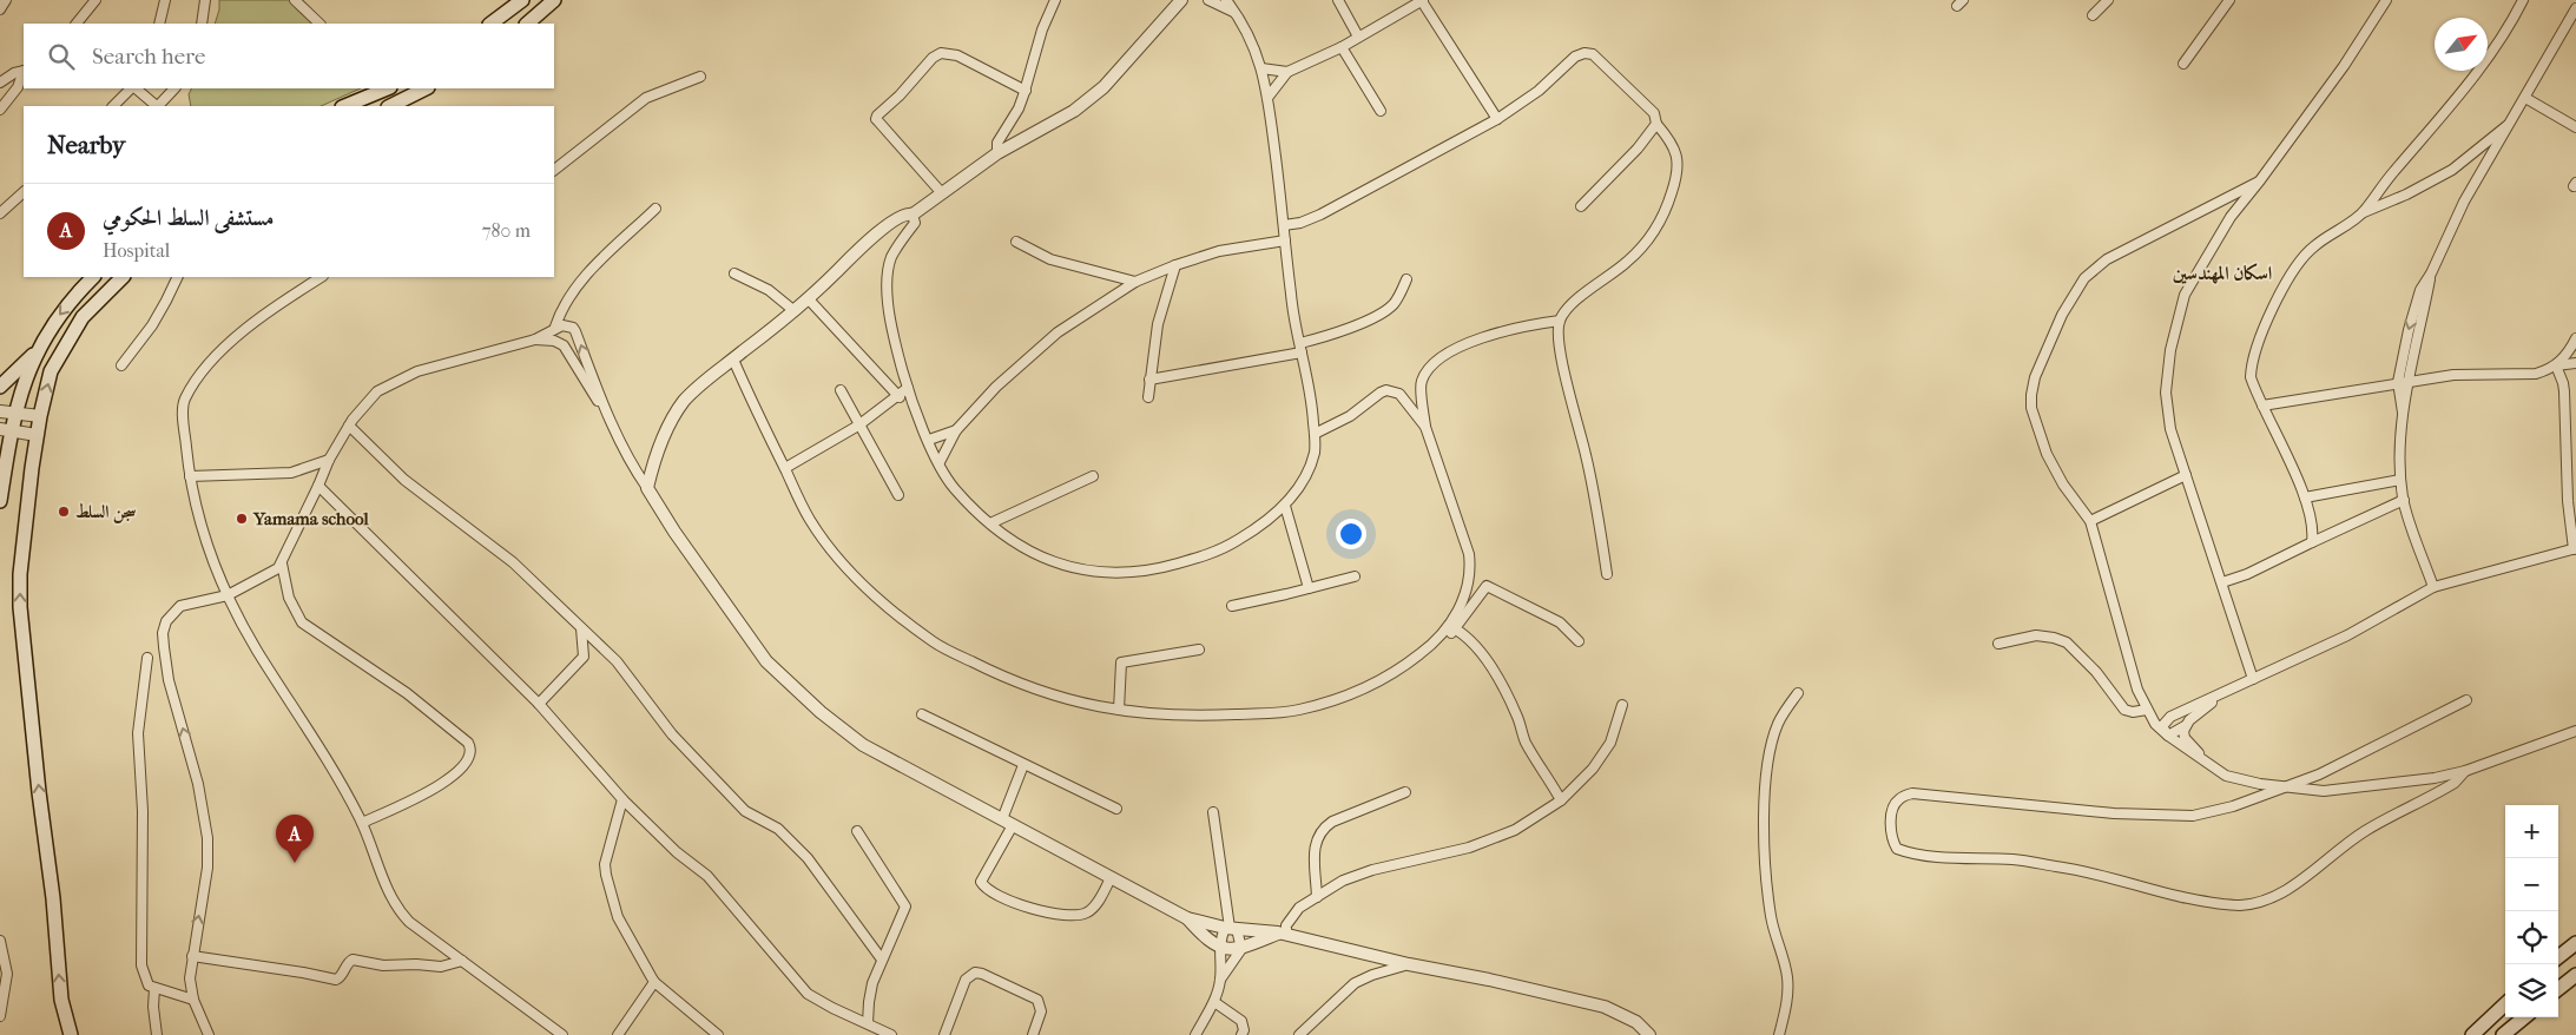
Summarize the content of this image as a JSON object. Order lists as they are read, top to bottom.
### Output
{
  "districts": ["اسكان المهندسين"],
  "places": ["سجن السلط", "Yamama school"],
  "north": "top right",
  "page": {
    "search": "Search here",
    "heading": "Nearby",
    "list": [
      {
        "mark": "A",
        "name": "مستشفى السلط الحكومي",
        "note": "Hospital",
        "value": "780 m"
      }
    ],
    "map_buttons": ["+", "−"],
    "pins": "A"
  }
}
